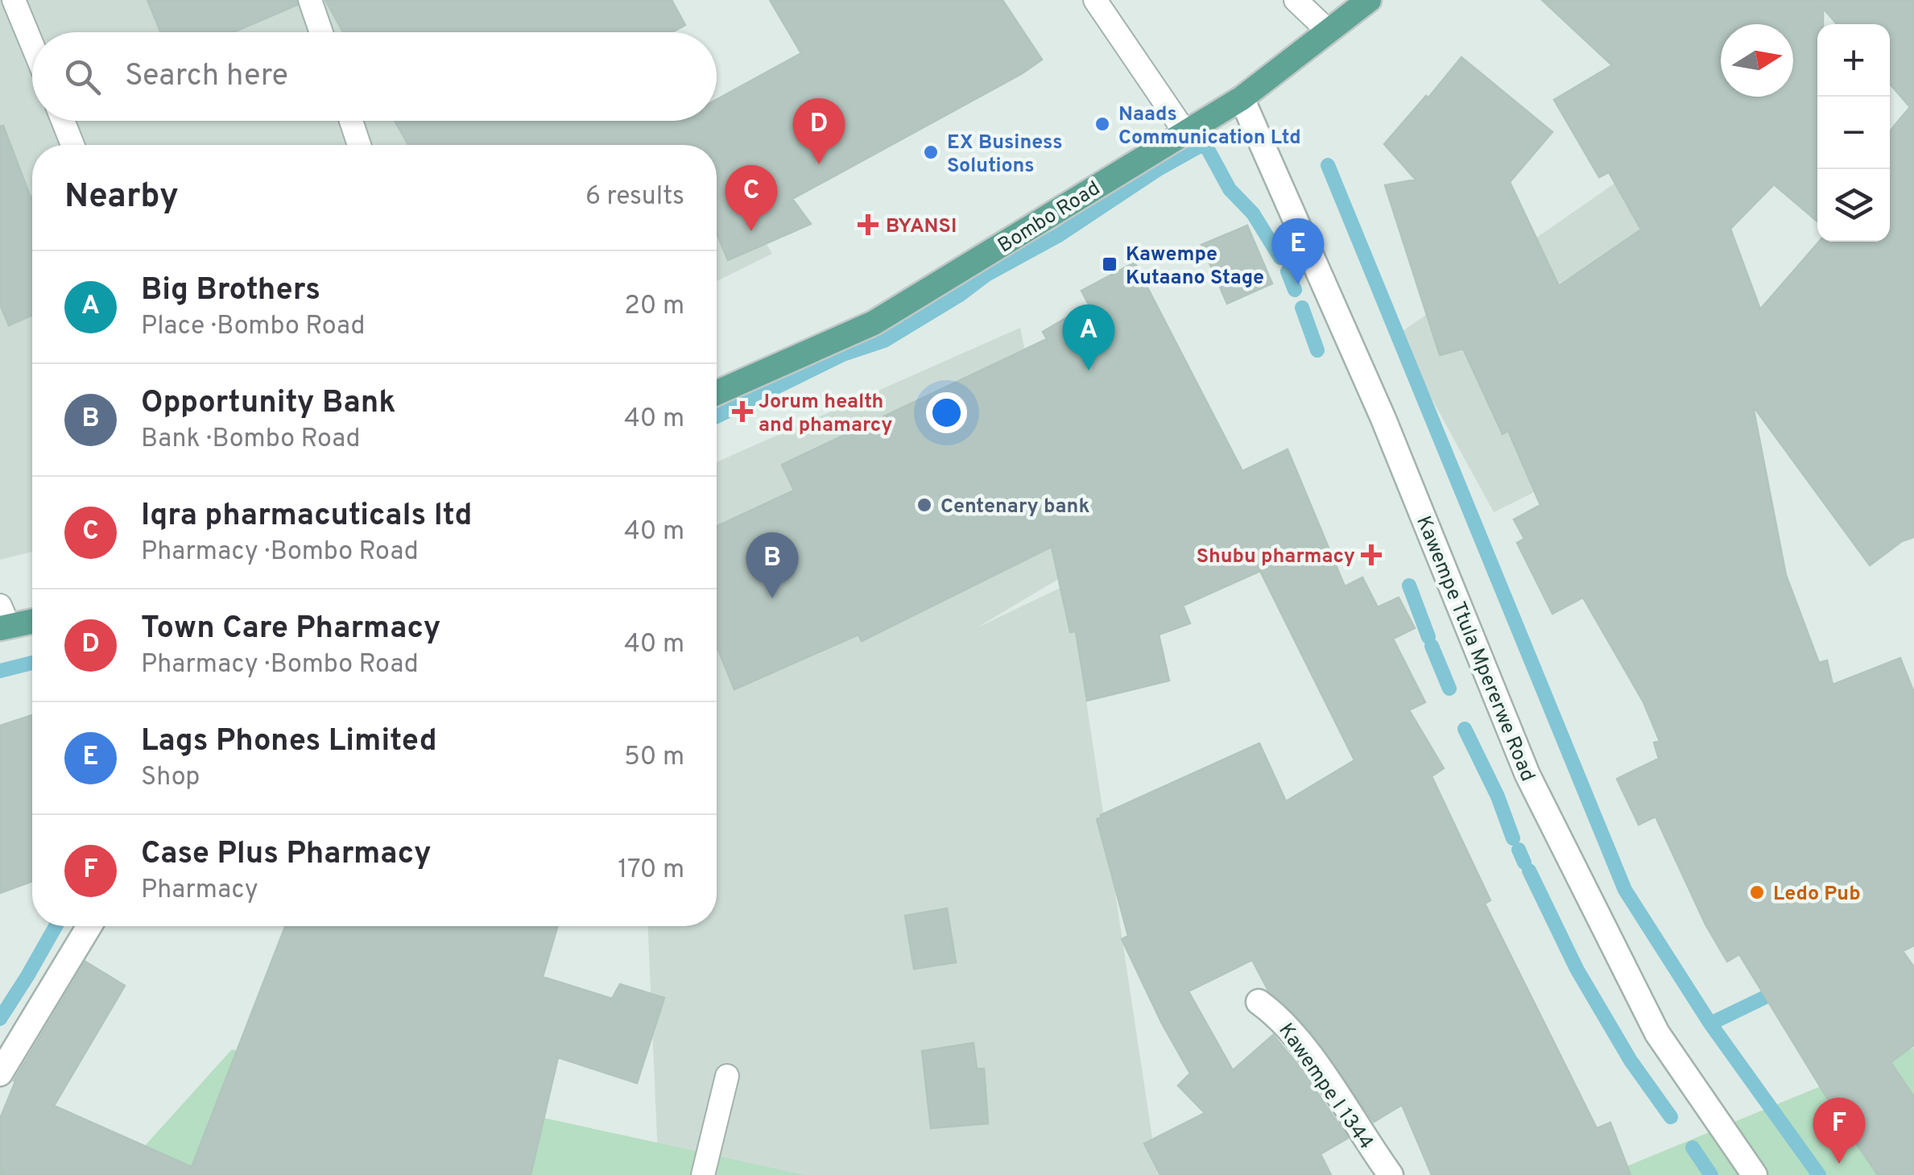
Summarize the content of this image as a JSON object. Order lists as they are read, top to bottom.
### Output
{
  "streets": {
    "main road": ["Bombo Road"],
    "street": ["Kawempe Ttula Mpererwe Road", "Kawempe I 1344"]
  },
  "crossings": [
    ["Bombo Road", "Kawempe Ttula Mpererwe Road"]
  ],
  "places": {
    "other": [
      "Naads Communication Ltd",
      "EX Business Solutions",
      "Centenary bank",
      "Ledo Pub"
    ],
    "health": ["BYANSI", "Jorum health and phamarcy", "Shubu pharmacy"],
    "transit": ["Kawempe Kutaano Stage"]
  },
  "north": "right",
  "page": {
    "map_buttons": ["+", "−"],
    "search": "Search here",
    "pins": [
      "D",
      "C",
      "E",
      "A",
      "B",
      "F"
    ],
    "heading": ["Nearby", "6 results"],
    "list": [
      {
        "mark": "A",
        "name": "Big Brothers",
        "note": "Place · Bombo Road",
        "value": "20 m"
      },
      {
        "mark": "B",
        "name": "Opportunity Bank",
        "note": "Bank · Bombo Road",
        "value": "40 m"
      },
      {
        "mark": "C",
        "name": "Iqra pharmacuticals ltd",
        "note": "Pharmacy · Bombo Road",
        "value": "40 m"
      },
      {
        "mark": "D",
        "name": "Town Care Pharmacy",
        "note": "Pharmacy · Bombo Road",
        "value": "40 m"
      },
      {
        "mark": "E",
        "name": "Lags Phones Limited",
        "note": "Shop",
        "value": "50 m"
      },
      {
        "mark": "F",
        "name": "Case Plus Pharmacy",
        "note": "Pharmacy",
        "value": "170 m"
      }
    ]
  }
}
